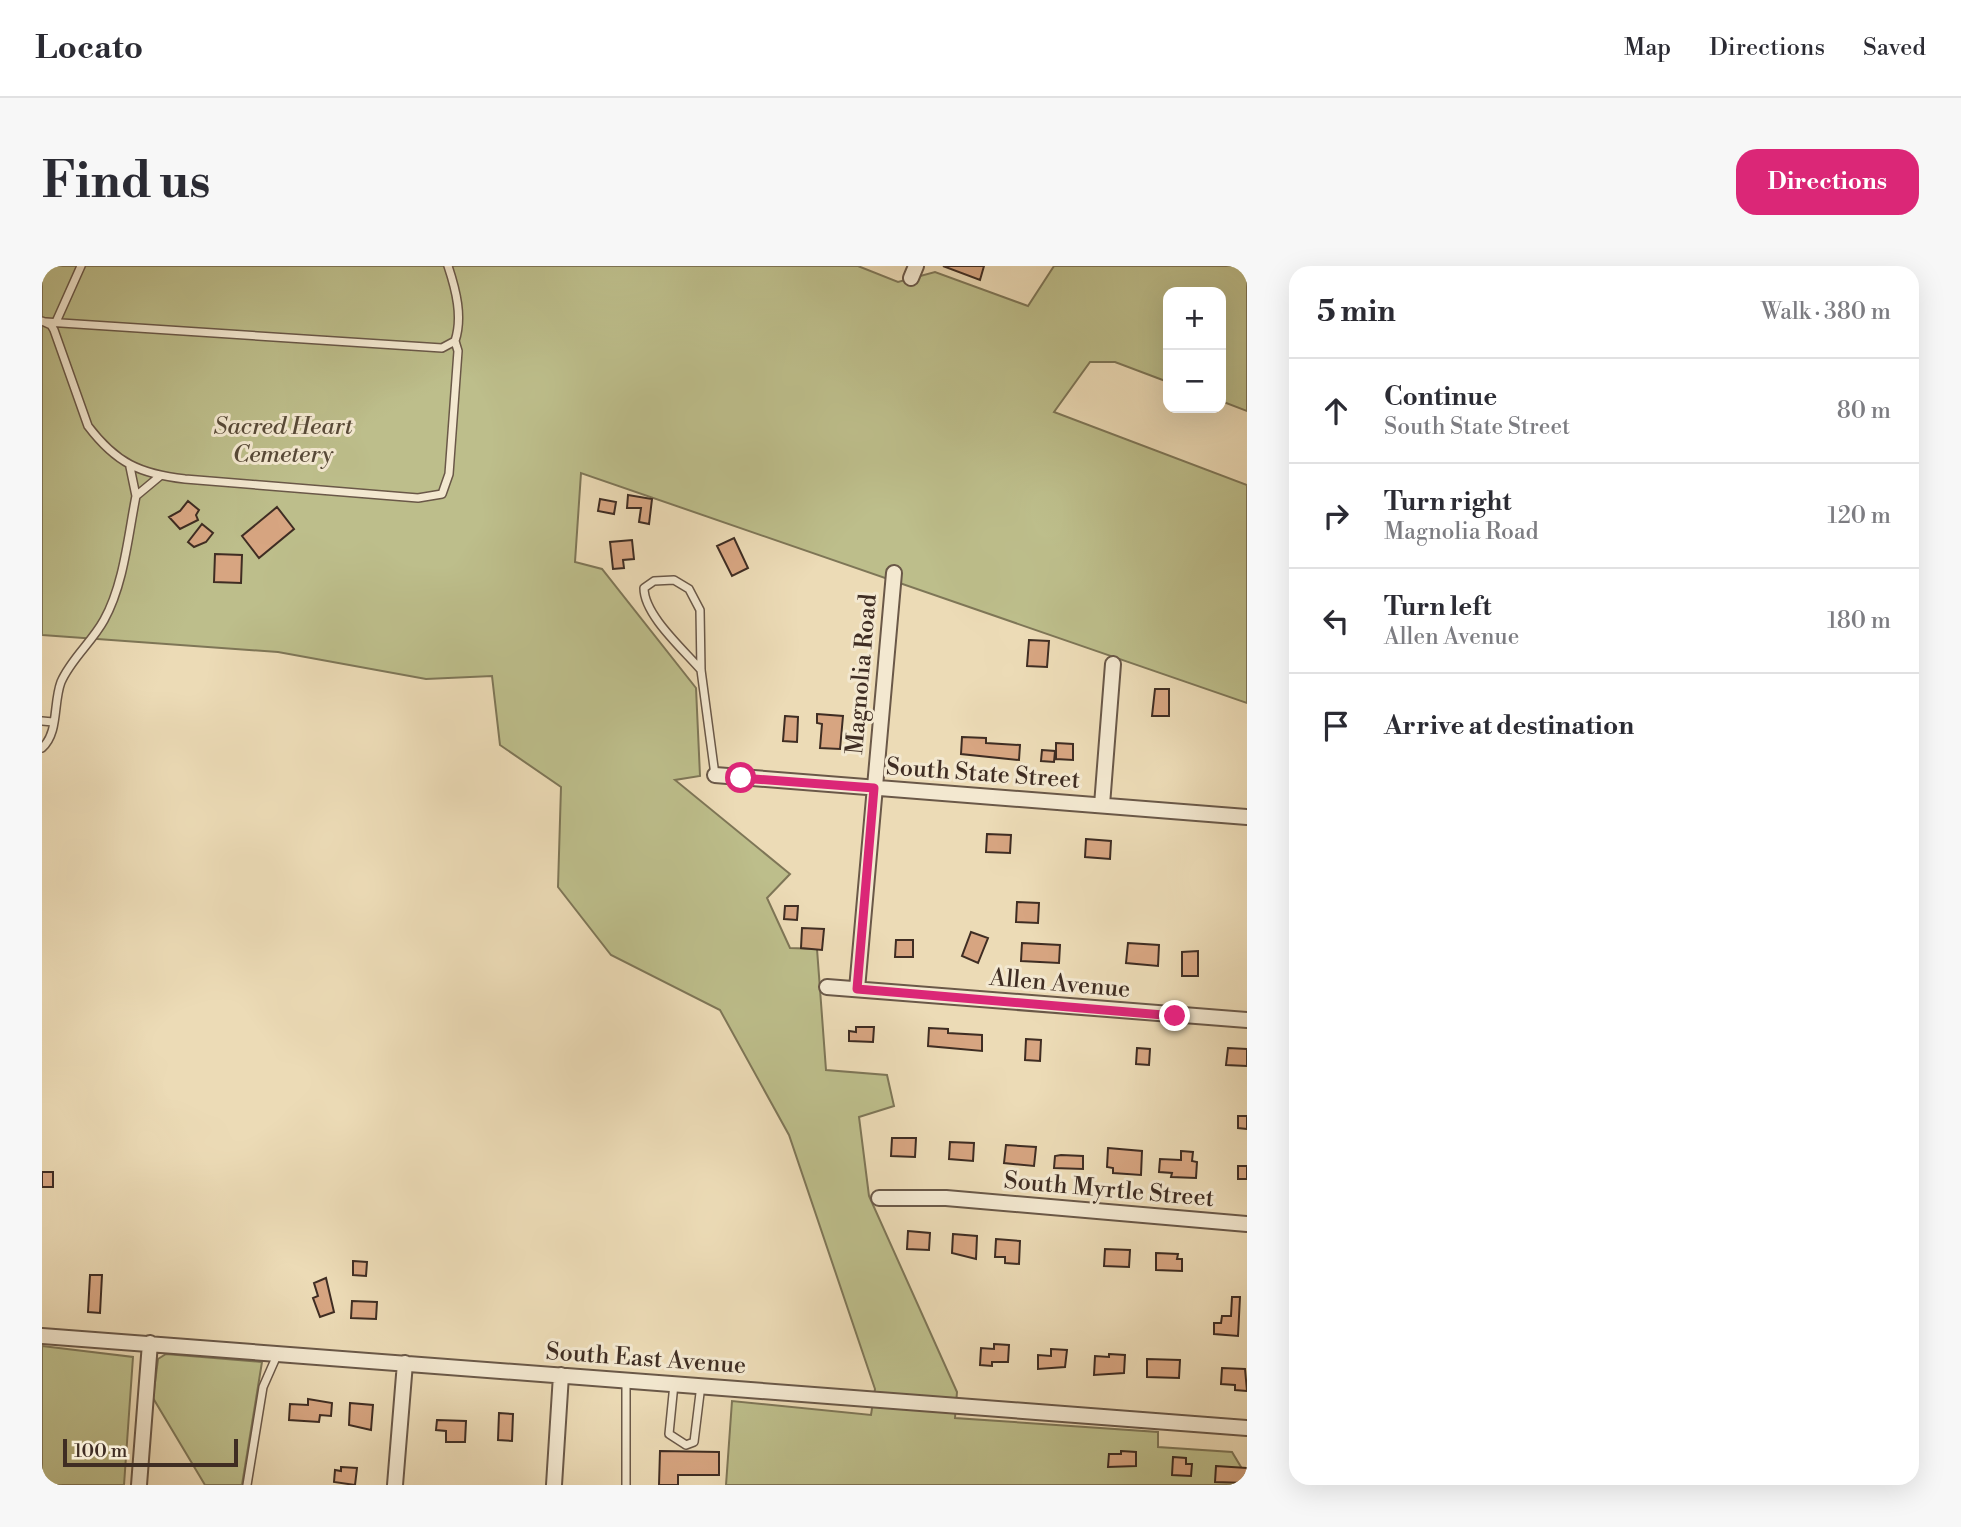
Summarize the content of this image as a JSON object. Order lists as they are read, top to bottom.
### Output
{
  "streets": {
    "street": [
      "Magnolia Road",
      "South State Street",
      "Allen Avenue",
      "South Myrtle Street",
      "South East Avenue"
    ]
  },
  "crossings": [
    ["Magnolia Road", "South State Street"],
    ["Magnolia Road", "Allen Avenue"]
  ],
  "parks": ["Sacred Heart Cemetery"],
  "scale_bar": "100 m",
  "page": {
    "header": "Locato",
    "nav": ["Map", "Directions", "Saved"],
    "buttons": "Directions",
    "title": "Find us",
    "heading": ["5 min", "Walk · 380 m"],
    "map_buttons": ["+", "−"],
    "list": [
      ["Continue", "South State Street", "80 m"],
      ["Turn right", "Magnolia Road", "120 m"],
      ["Turn left", "Allen Avenue", "180 m"],
      "Arrive at destination"
    ],
    "scale": "100 m"
  }
}
